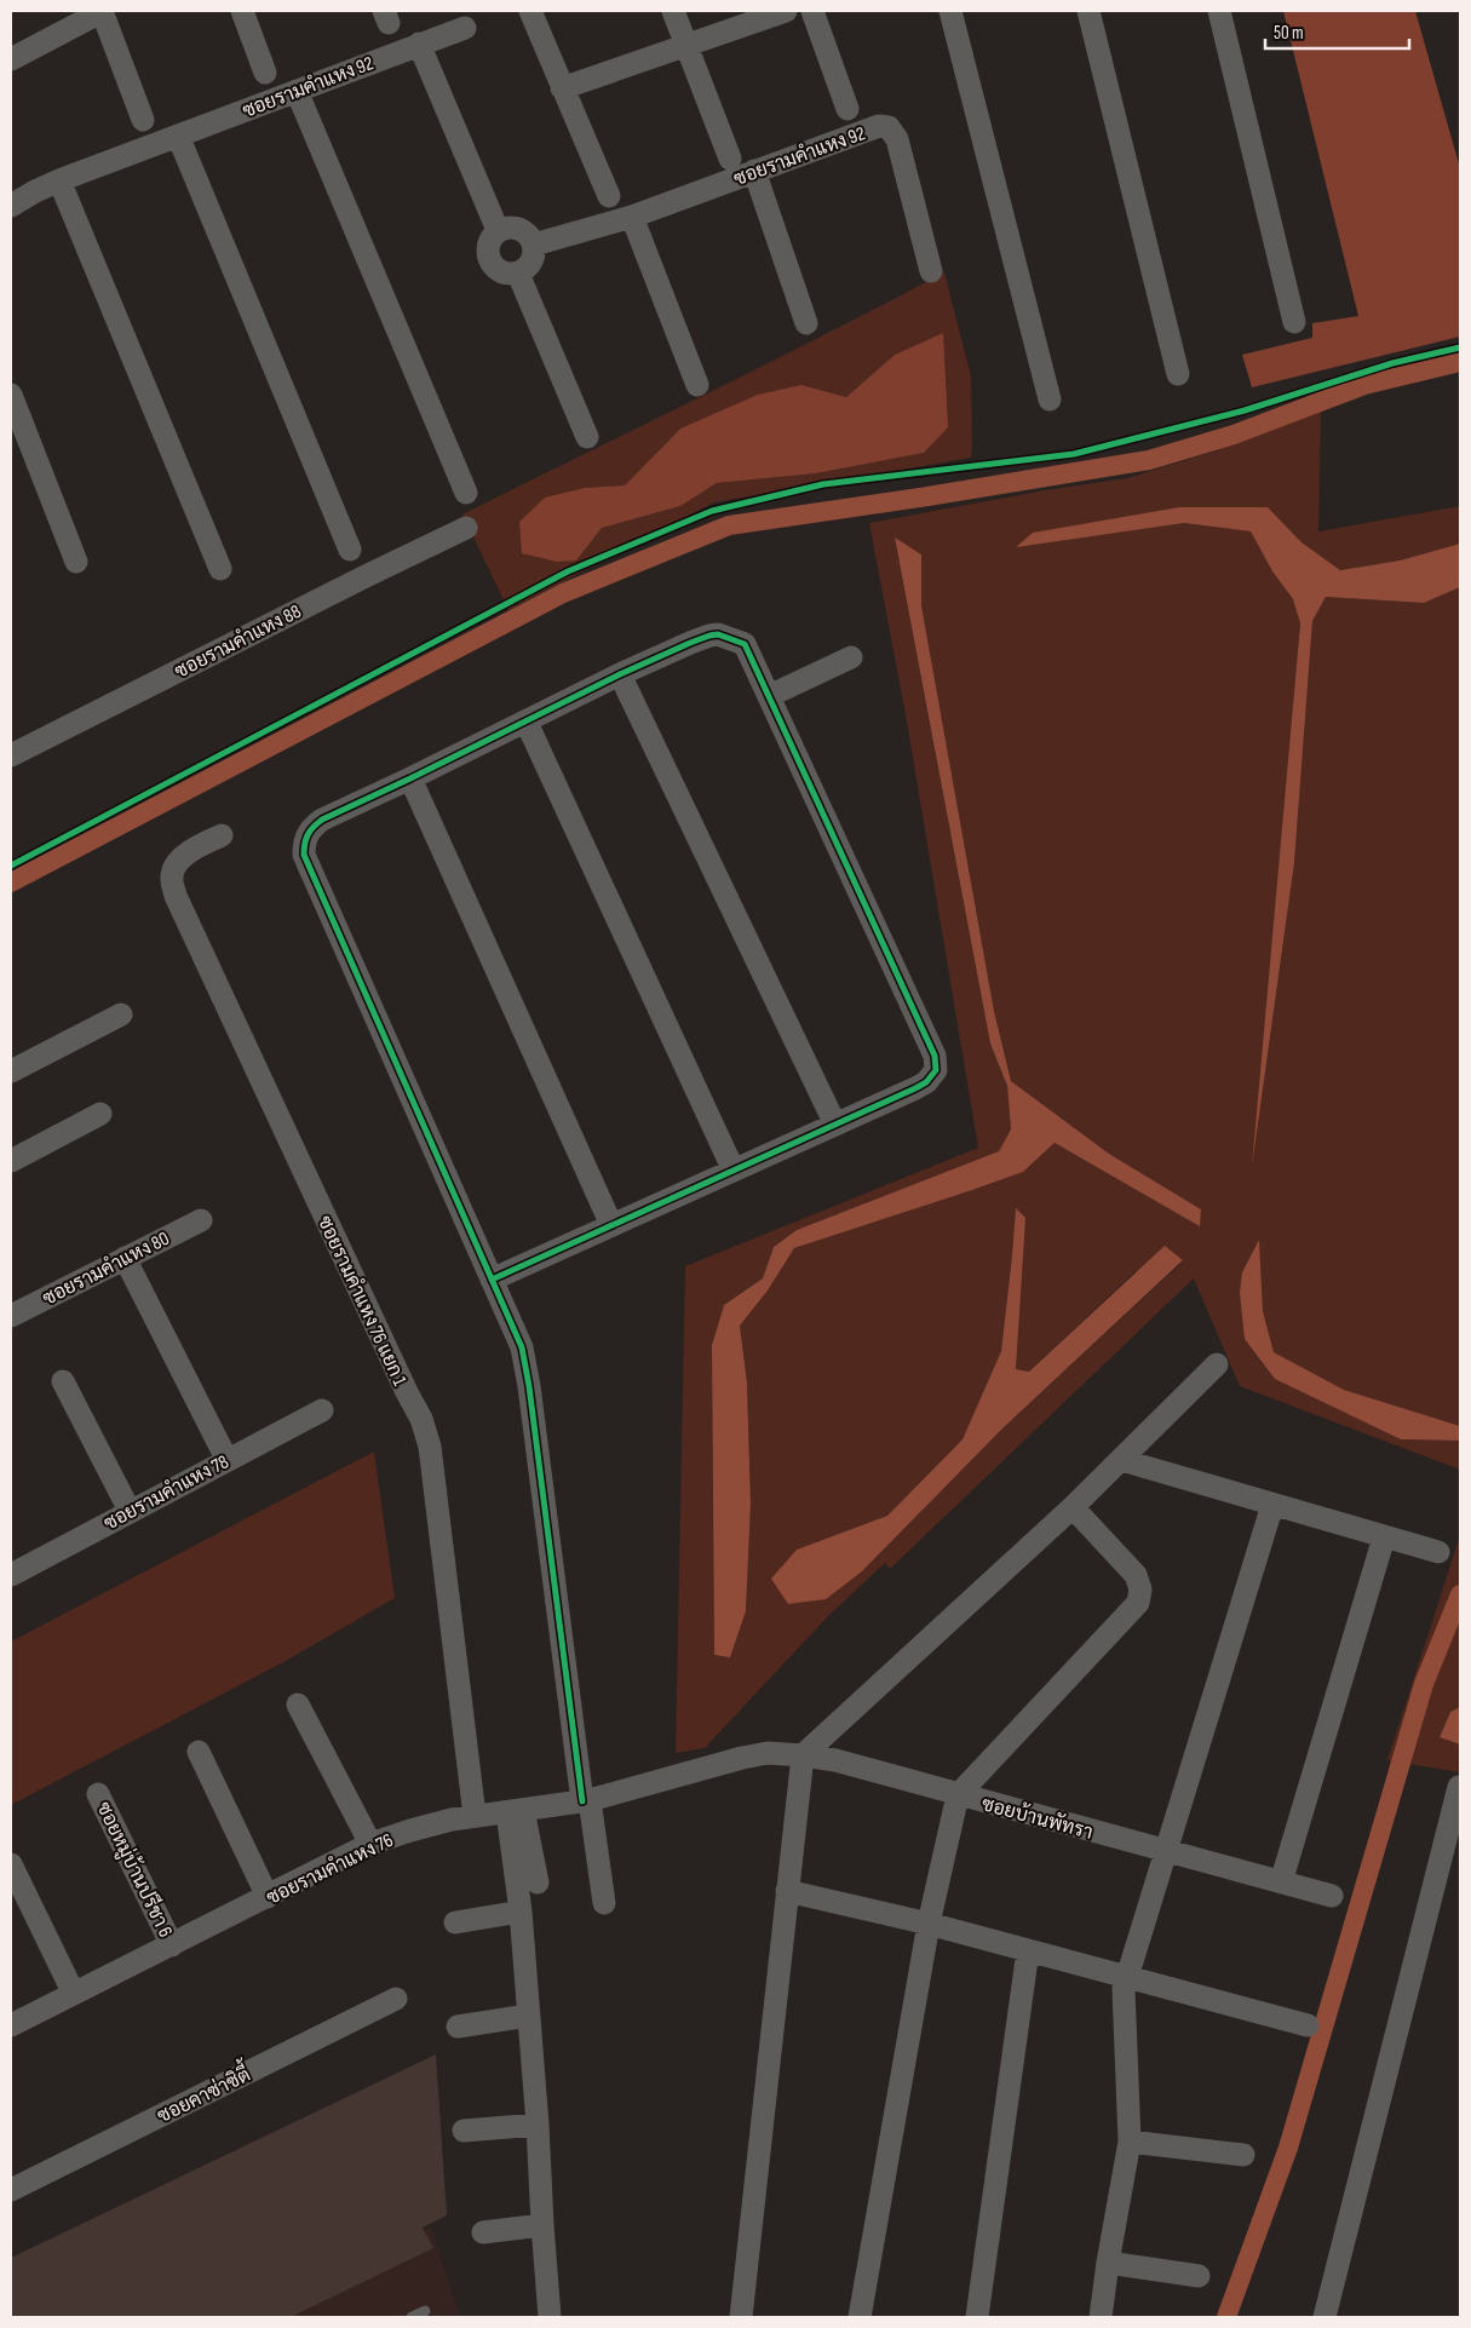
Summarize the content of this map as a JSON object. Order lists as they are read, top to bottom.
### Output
{
  "streets": {
    "street": [
      "ซอยรามคําแหง 92",
      "ซอยรามคำแหง 88",
      "ซอยรามคำแหง 80",
      "ซอยรามคำแหง 76 แยก 1",
      "ซอยรามคำแหง 78",
      "ซอยบ้านพัทรา",
      "ซอยรามคำแหง 76",
      "ซอยหมู่บ้านปรีชา 6",
      "ซอยคาซ่าซิตี้"
    ]
  },
  "crossings": [
    ["ซอยรามคำแหง 76 แยก 1", "ซอยรามคำแหง 76"],
    ["ซอยบ้านพัทรา", "ซอยรามคำแหง 76"],
    ["ซอยรามคำแหง 76", "ซอยหมู่บ้านปรีชา 6"]
  ],
  "scale_bar": "50 m"
}
